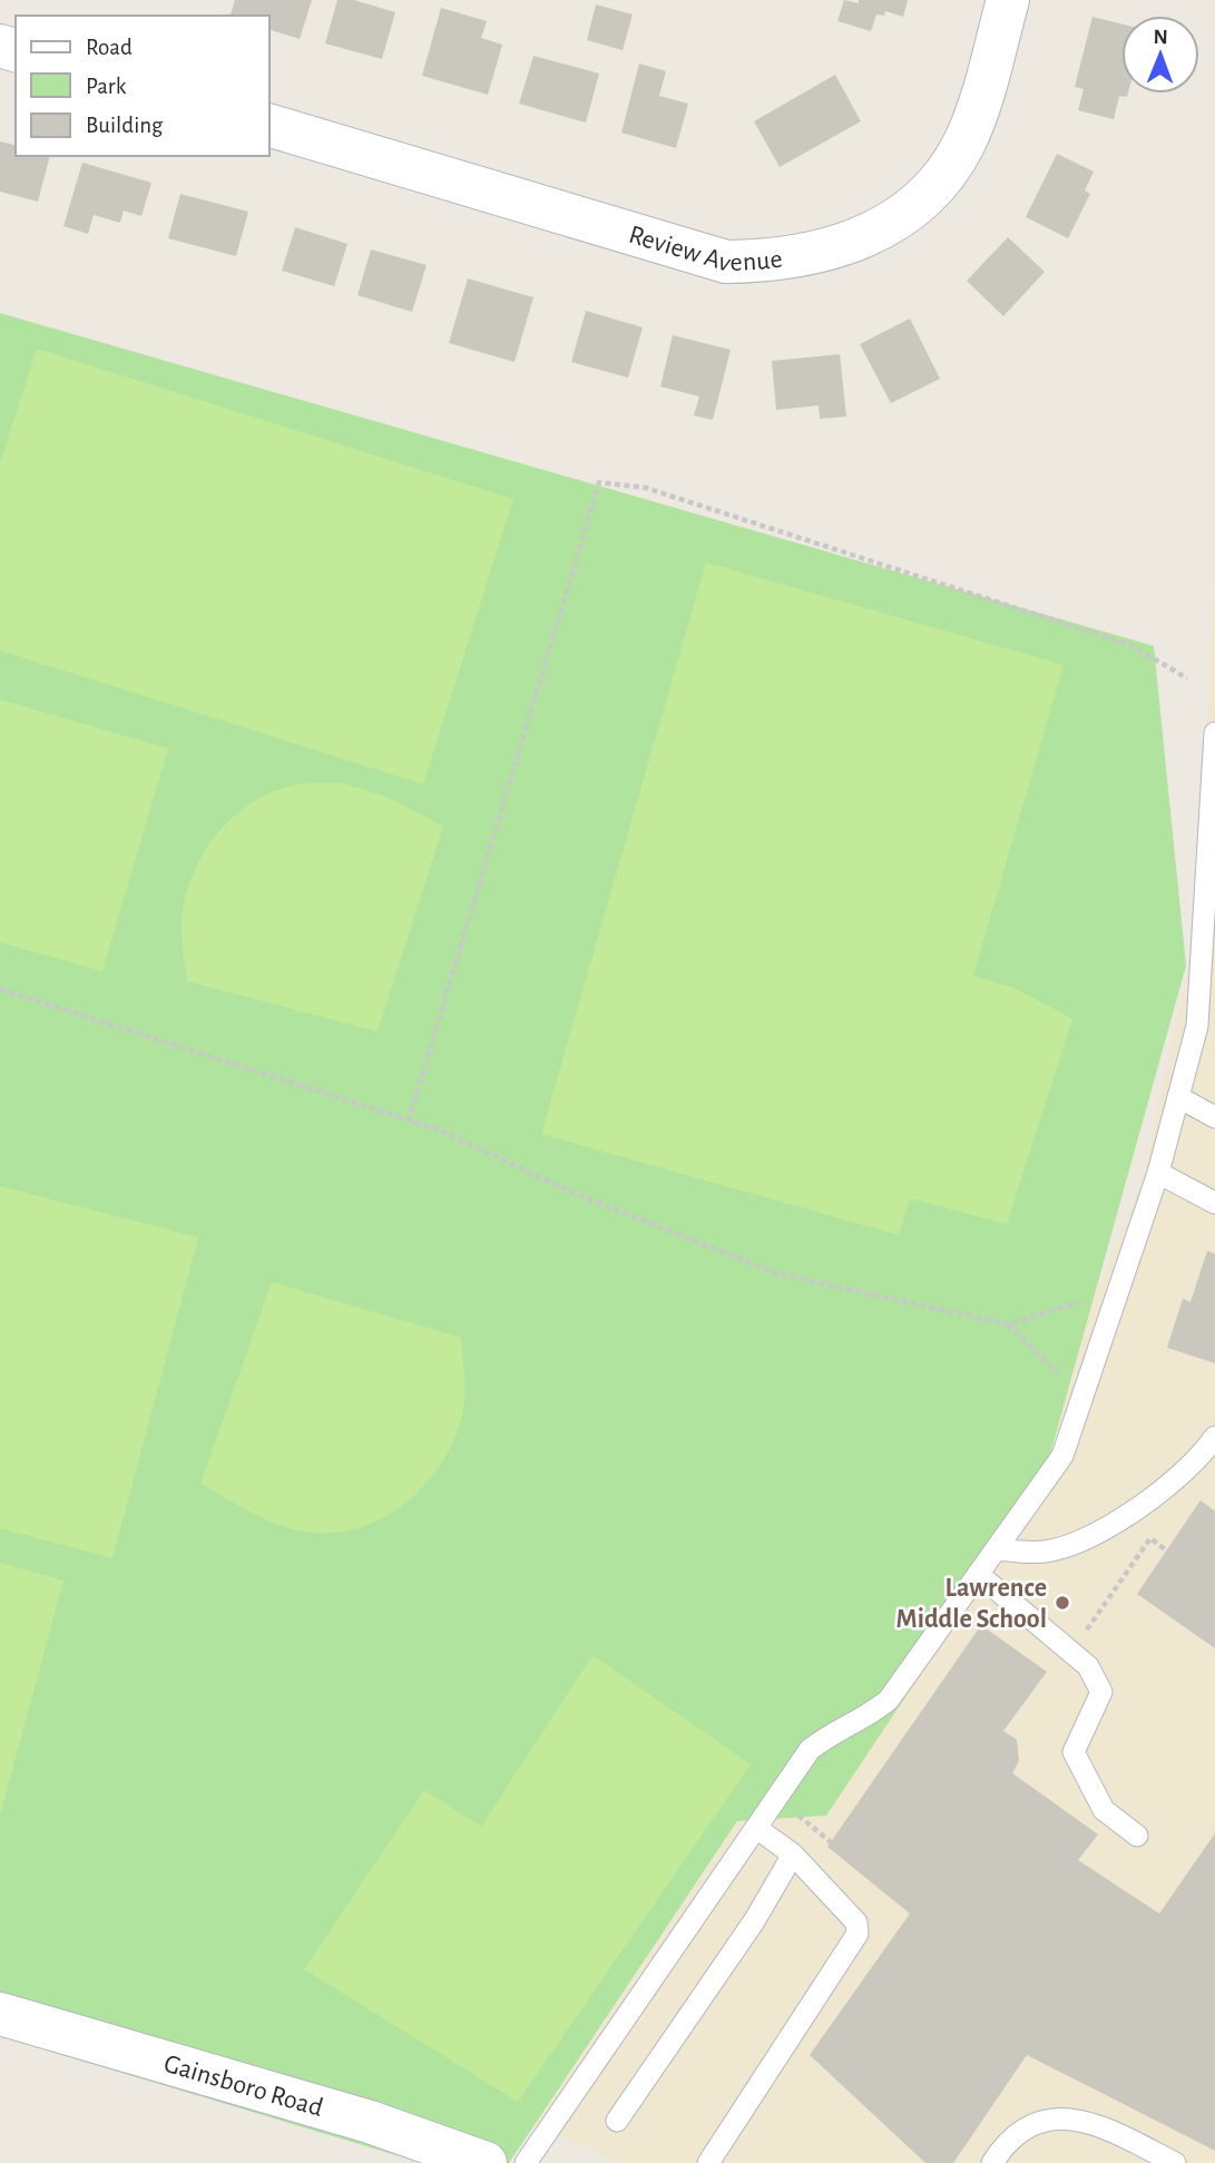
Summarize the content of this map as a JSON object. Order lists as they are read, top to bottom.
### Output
{
  "streets": {
    "street": ["Review Avenue", "Gainsboro Road"]
  },
  "places": ["Lawrence Middle School"],
  "legend": ["Road", "Park", "Building"],
  "north": "top"
}
